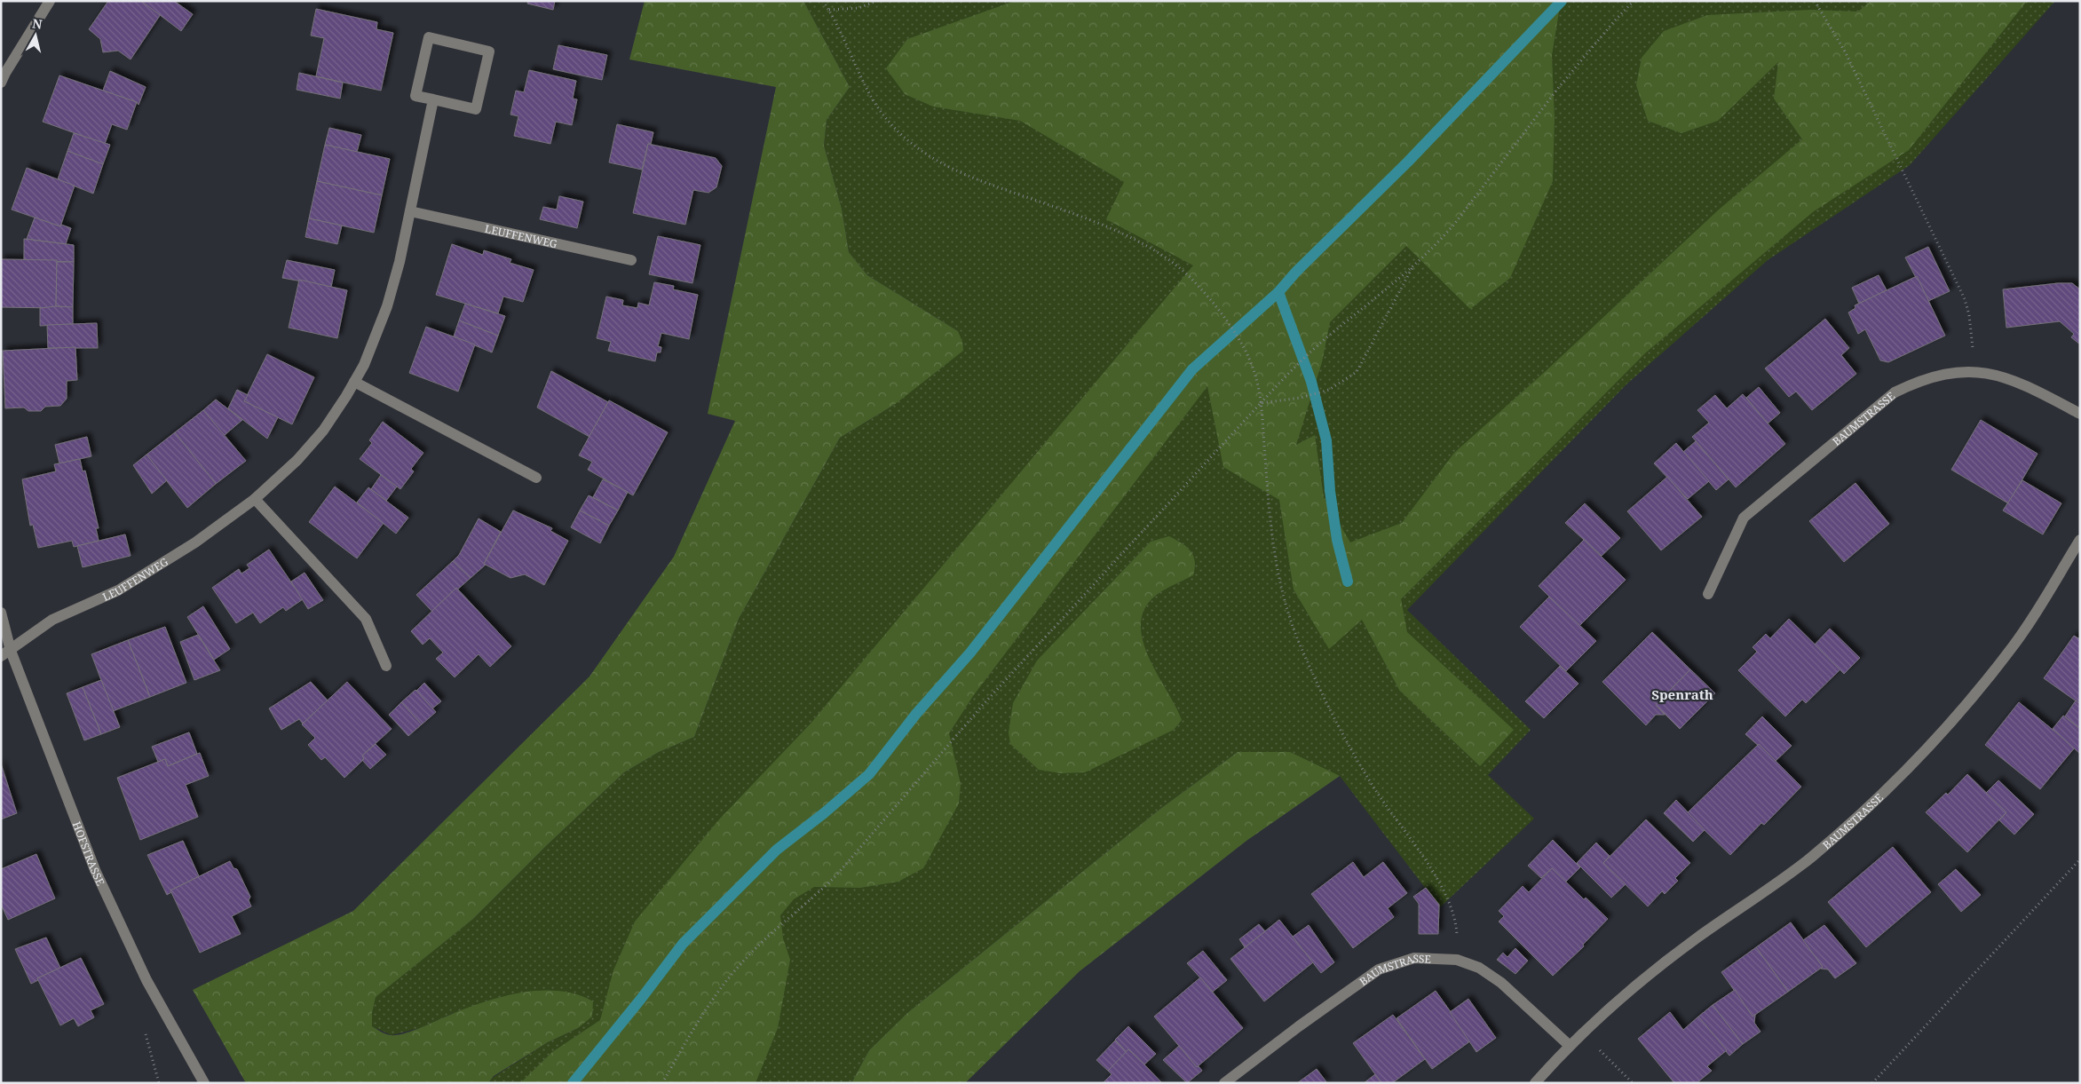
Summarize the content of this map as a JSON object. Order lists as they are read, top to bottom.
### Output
{
  "streets": {
    "street": ["LEUFFENWEG", "BAUMSTRASSE", "HOFSTRASSE"]
  },
  "crossings": [
    ["LEUFFENWEG", "HOFSTRASSE"]
  ],
  "districts": ["Spenrath"],
  "north": "top"
}
